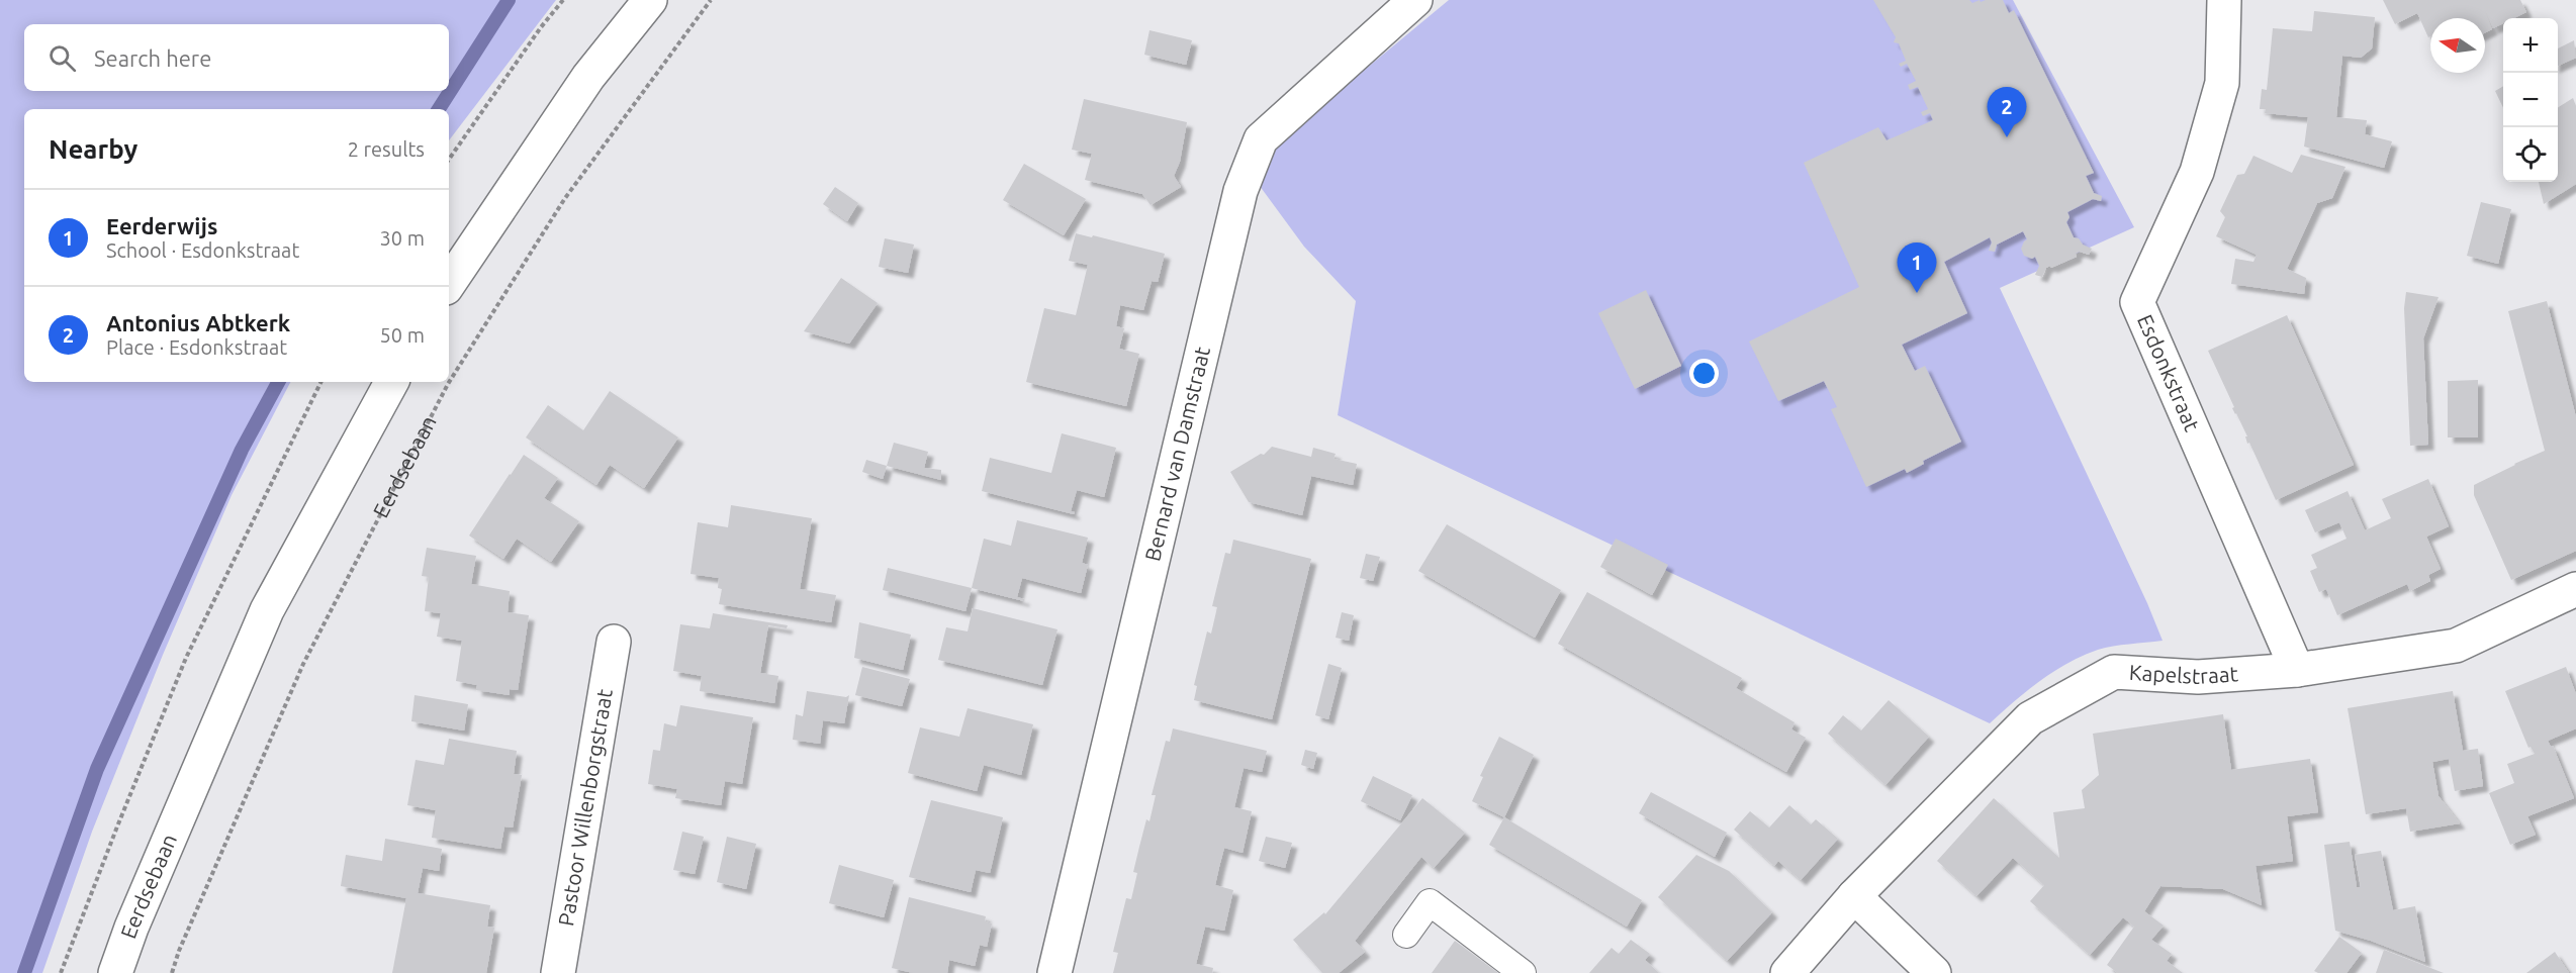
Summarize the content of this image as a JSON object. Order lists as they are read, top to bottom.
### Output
{
  "streets": {
    "street": [
      "Esdonkstraat",
      "Bernard van Damstraat",
      "Eerdsebaan",
      "Kapelstraat",
      "Pastoor Willenborgstraat"
    ]
  },
  "crossings": [
    ["Esdonkstraat", "Kapelstraat"]
  ],
  "north": "left",
  "page": {
    "map_buttons": ["+", "−"],
    "search": "Search here",
    "pins": ["2", "1"],
    "heading": ["Nearby", "2 results"],
    "list": [
      {
        "mark": "1",
        "name": "Eerderwijs",
        "note": "School · Esdonkstraat",
        "value": "30 m"
      },
      {
        "mark": "2",
        "name": "Antonius Abtkerk",
        "note": "Place · Esdonkstraat",
        "value": "50 m"
      }
    ]
  }
}
